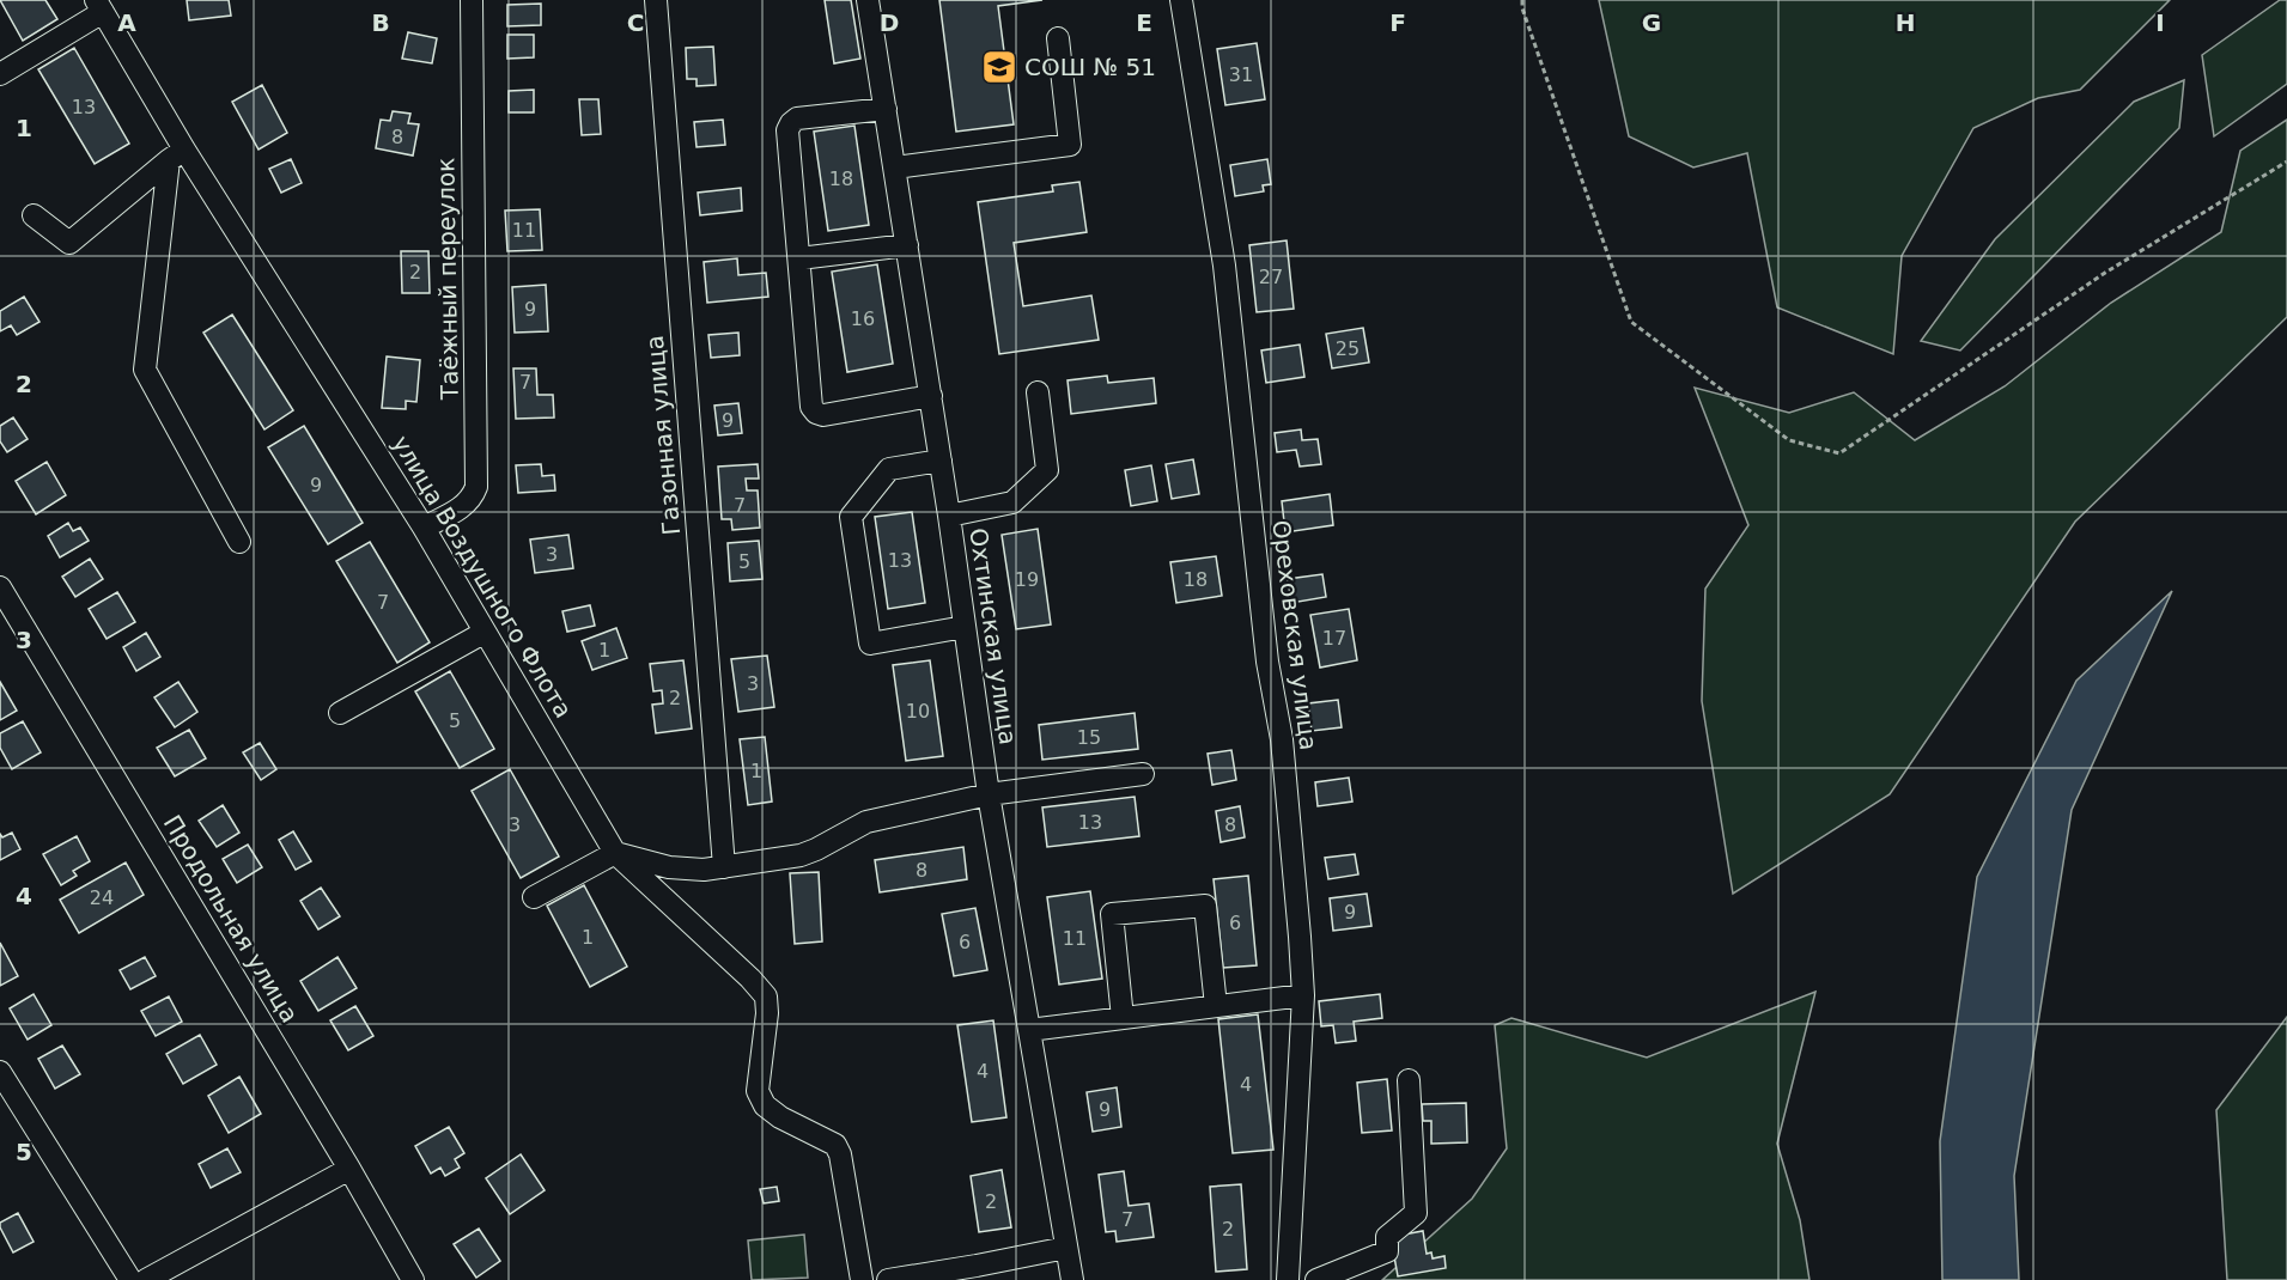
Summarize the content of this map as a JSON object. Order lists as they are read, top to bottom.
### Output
{
  "streets": {
    "street": [
      "Таёжный переулок",
      "Газонная улица",
      "улица Воздушного Флота",
      "Ореховская улица",
      "Охтинская улица",
      "Продольная улица"
    ]
  },
  "crossings": [
    ["Таёжный переулок", "улица Воздушного Флота"]
  ],
  "places": {
    "school or university": ["СОШ № 51"]
  },
  "house_numbers": [
    "31",
    "13",
    "8",
    "18",
    "11",
    "2",
    "27",
    "9",
    "16",
    "25",
    "7",
    "9",
    "9",
    "7",
    "3",
    "13",
    "5",
    "19",
    "18",
    "7",
    "17",
    "1",
    "3",
    "2",
    "10",
    "5",
    "15",
    "1",
    "13",
    "3",
    "8",
    "8",
    "24",
    "9",
    "6",
    "1",
    "11",
    "6",
    "4",
    "4",
    "9",
    "2",
    "7",
    "2"
  ],
  "grid": {
    "columns": [
      "A",
      "B",
      "C",
      "D",
      "E",
      "F",
      "G",
      "H",
      "I"
    ],
    "rows": [
      "1",
      "2",
      "3",
      "4",
      "5"
    ]
  }
}
